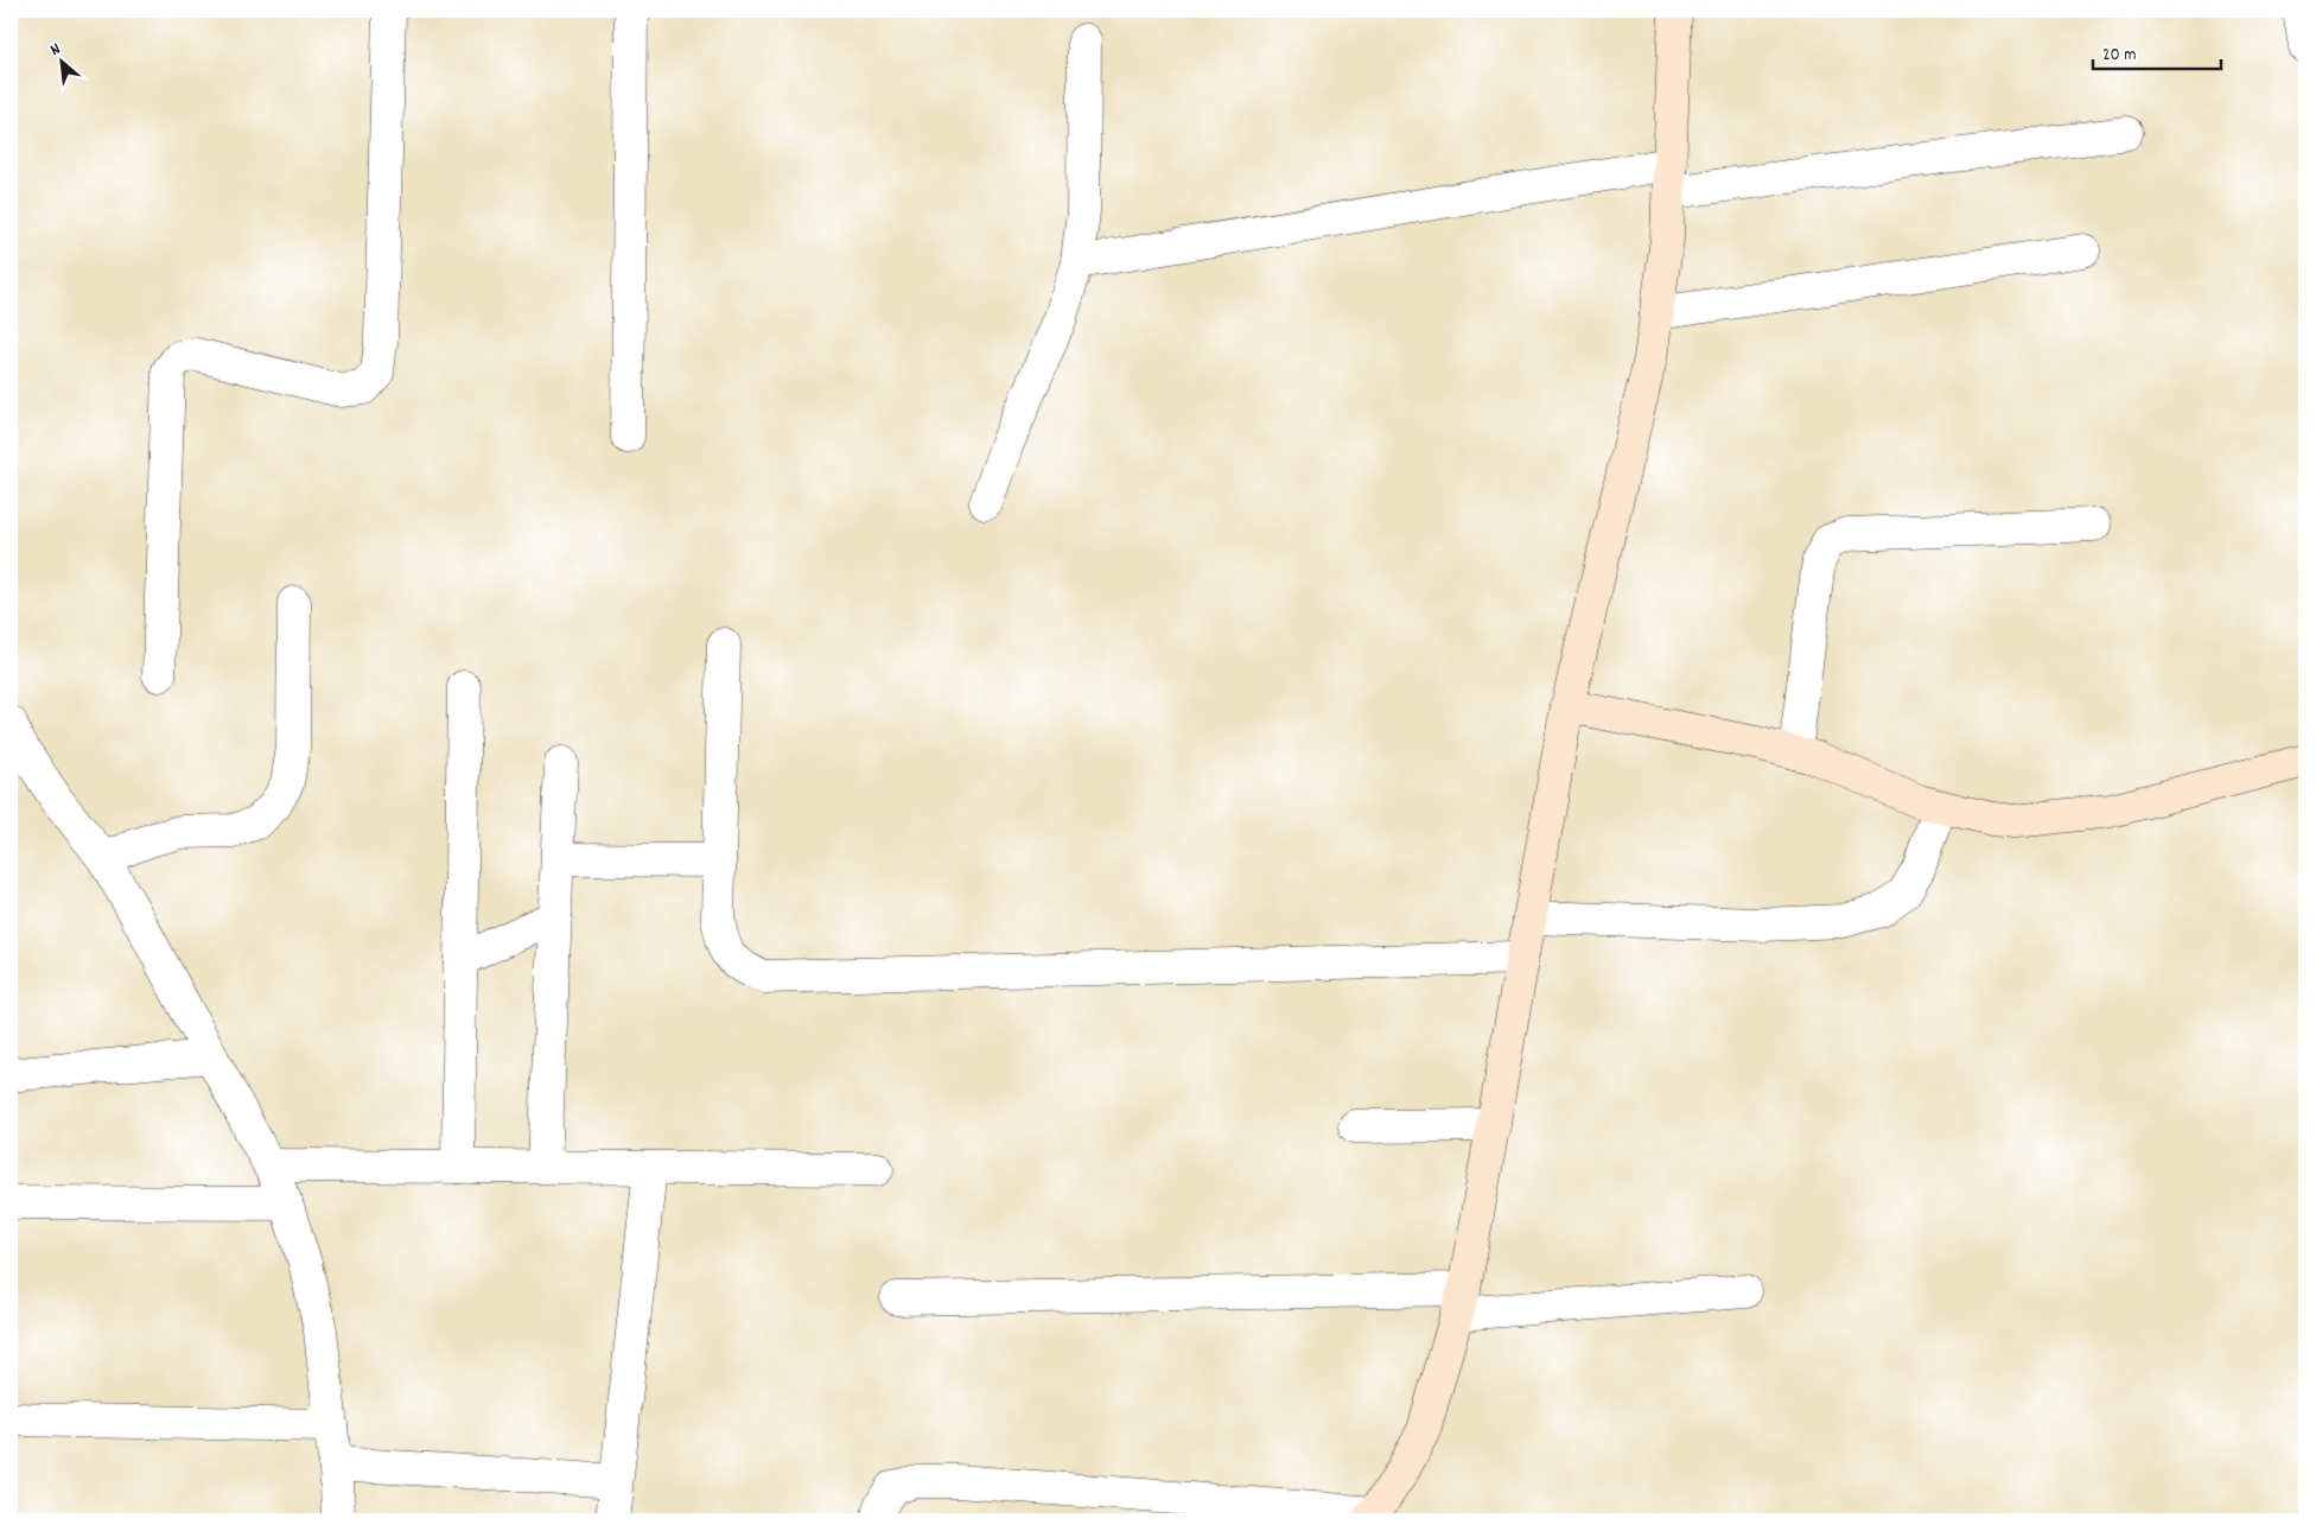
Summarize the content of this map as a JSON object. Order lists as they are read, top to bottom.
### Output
{
  "scale_bar": "20 m",
  "north": "top left"
}
